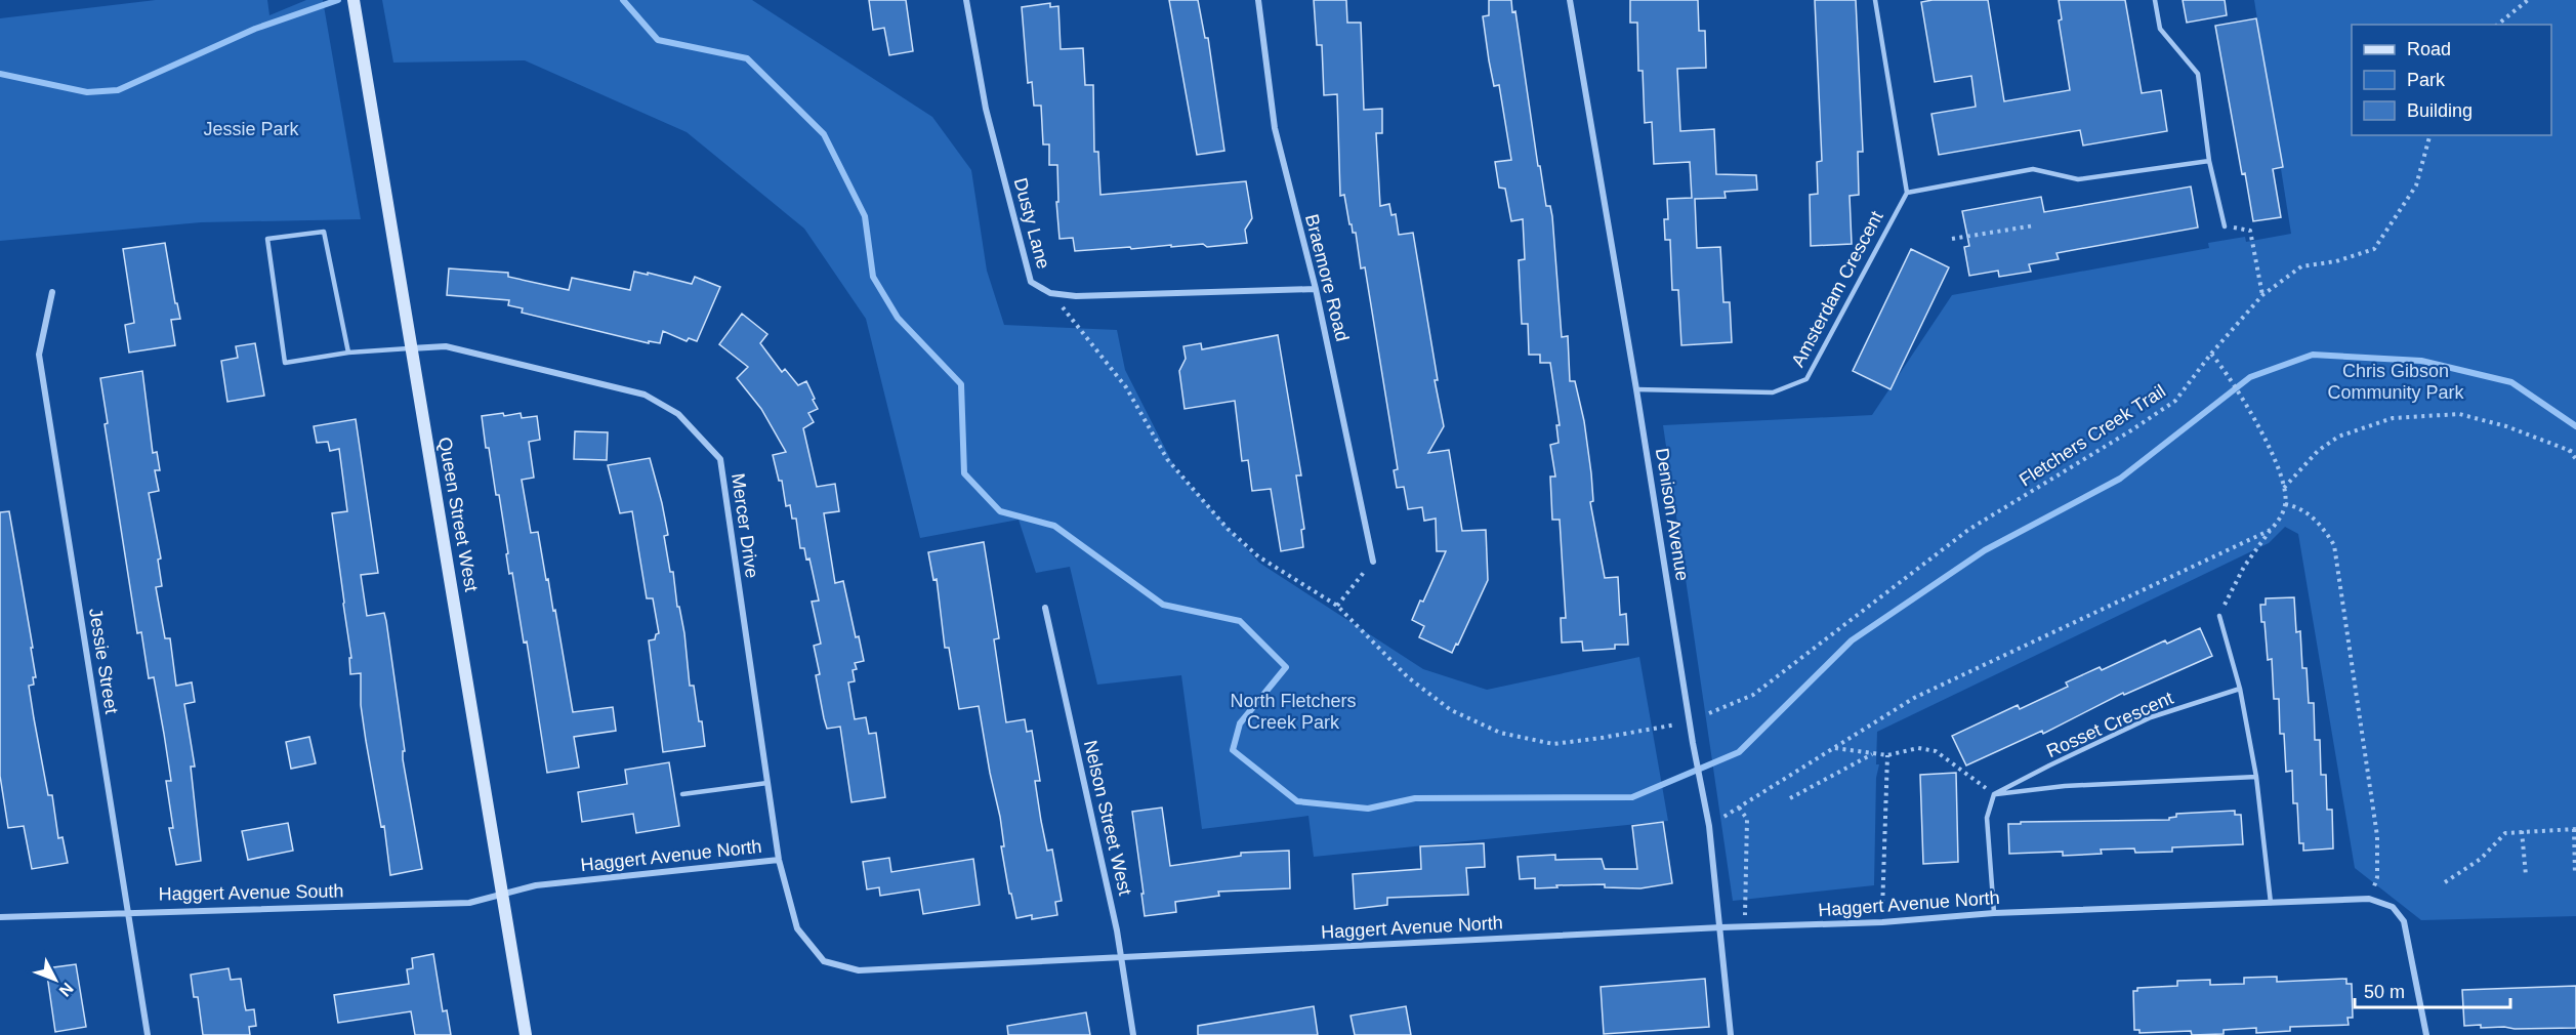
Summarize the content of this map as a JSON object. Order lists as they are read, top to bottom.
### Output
{
  "streets": {
    "main road": ["Queen Street West"],
    "street": [
      "Dusty Lane",
      "Braemore Road",
      "Denison Avenue",
      "Mercer Drive",
      "Jessie Street",
      "Nelson Street West",
      "Haggert Avenue North",
      "Haggert Avenue South"
    ],
    "lane": ["Amsterdam Crescent", "Rosset Crescent"],
    "path": ["Fletchers Creek Trail"]
  },
  "crossings": [
    ["Dusty Lane", "Braemore Road"],
    ["Amsterdam Crescent", "Denison Avenue"],
    ["Queen Street West", "Mercer Drive"],
    ["Queen Street West", "Haggert Avenue North"],
    ["Queen Street West", "Haggert Avenue South"],
    ["Denison Avenue", "Haggert Avenue North"],
    ["Mercer Drive", "Haggert Avenue North"],
    ["Jessie Street", "Haggert Avenue South"],
    ["Nelson Street West", "Haggert Avenue North"],
    ["Haggert Avenue North", "Haggert Avenue South"]
  ],
  "parks": ["Jessie Park", "Chris Gibson Community Park", "North Fletchers Creek Park"],
  "legend": ["Road", "Park", "Building"],
  "scale_bar": "50 m",
  "north": "bottom right"
}
